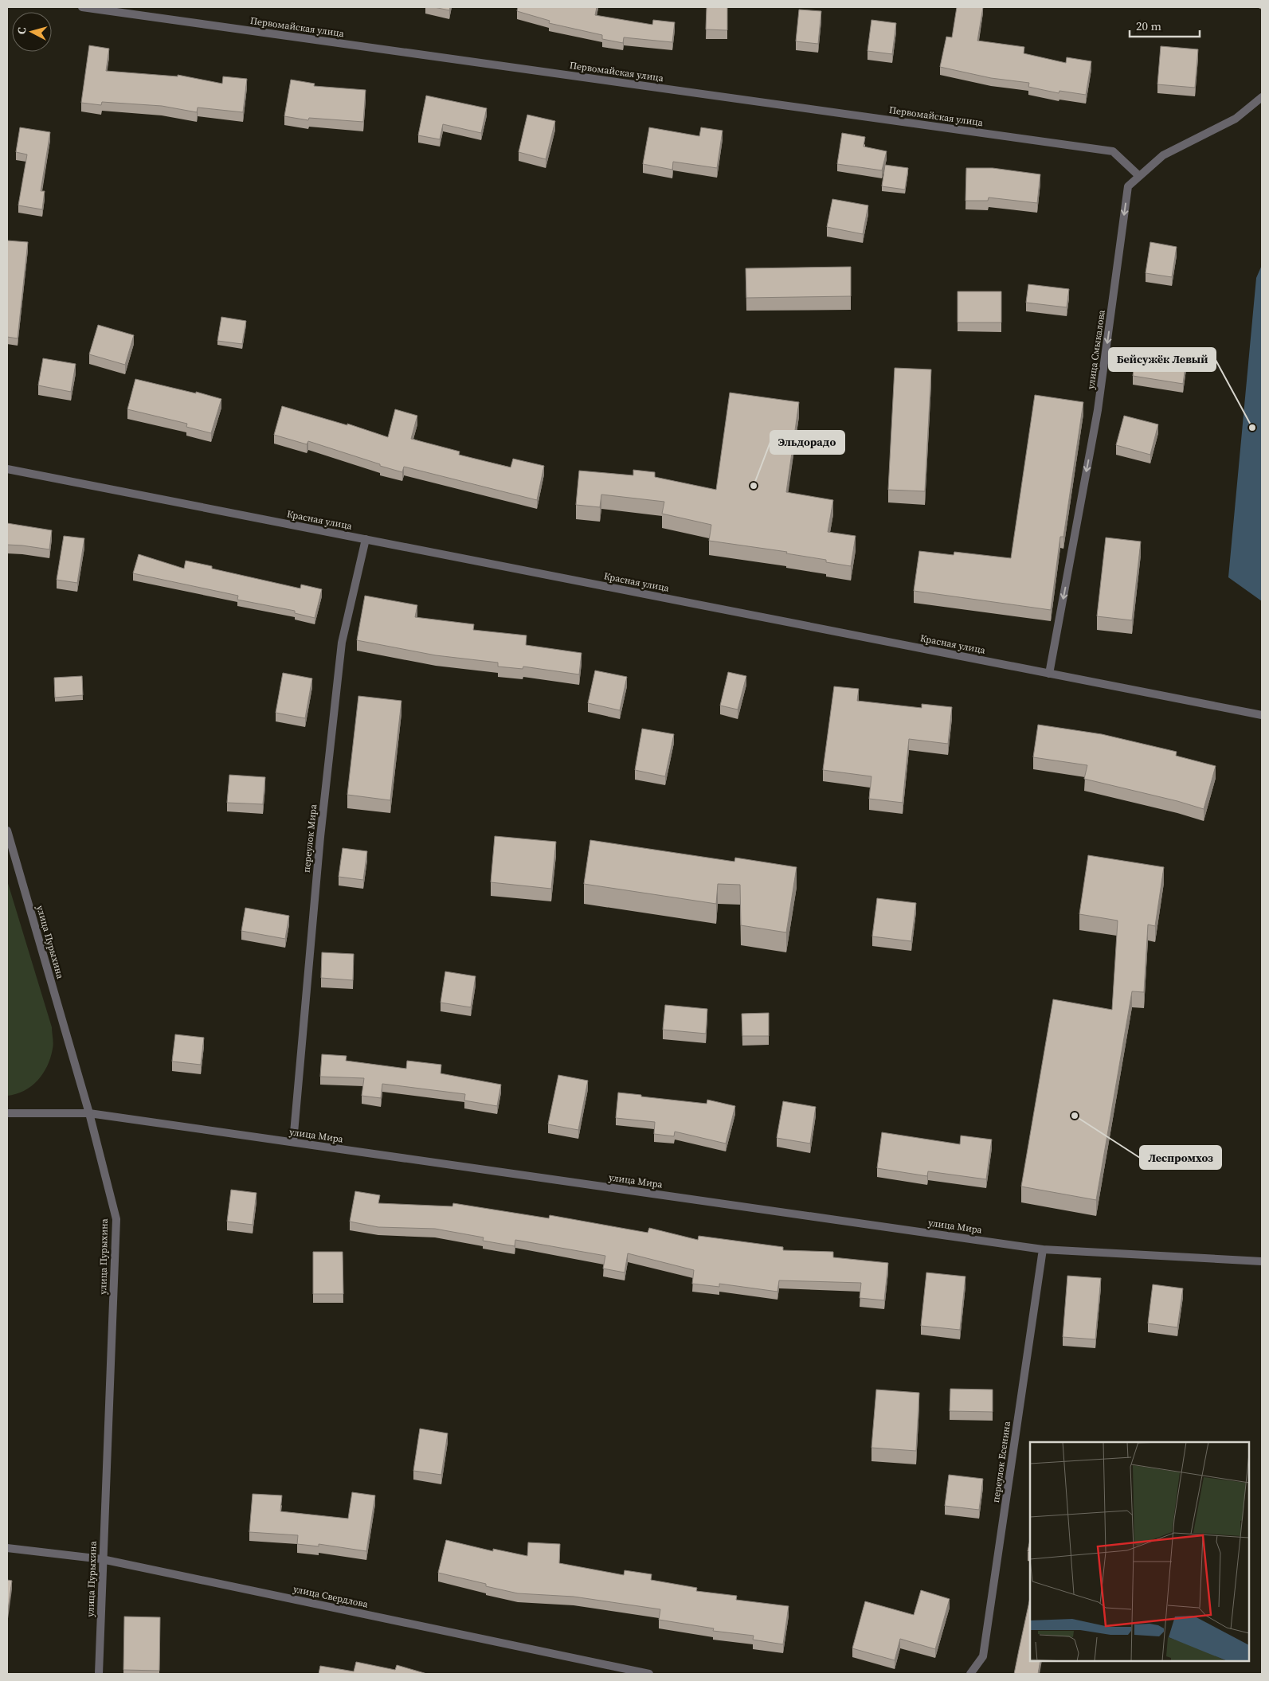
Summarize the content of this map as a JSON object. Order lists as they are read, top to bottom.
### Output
{
  "streets": {
    "street": [
      "Первомайская улица",
      "улица Смыкалова",
      "Красная улица",
      "переулок Мира",
      "улица Пурыхина",
      "улица Мира",
      "переулок Есенина",
      "улица Свердлова"
    ]
  },
  "crossings": [
    ["Первомайская улица", "улица Смыкалова"],
    ["улица Смыкалова", "Красная улица"],
    ["Красная улица", "переулок Мира"],
    ["переулок Мира", "улица Мира"],
    ["улица Пурыхина", "улица Мира"],
    ["улица Пурыхина", "улица Свердлова"],
    ["улица Мира", "переулок Есенина"]
  ],
  "one_way": ["улица Смыкалова"],
  "places": ["Бейсужёк Левый", "Эльдорадо", "Леспромхоз"],
  "scale_bar": "20 m",
  "north": "left"
}
